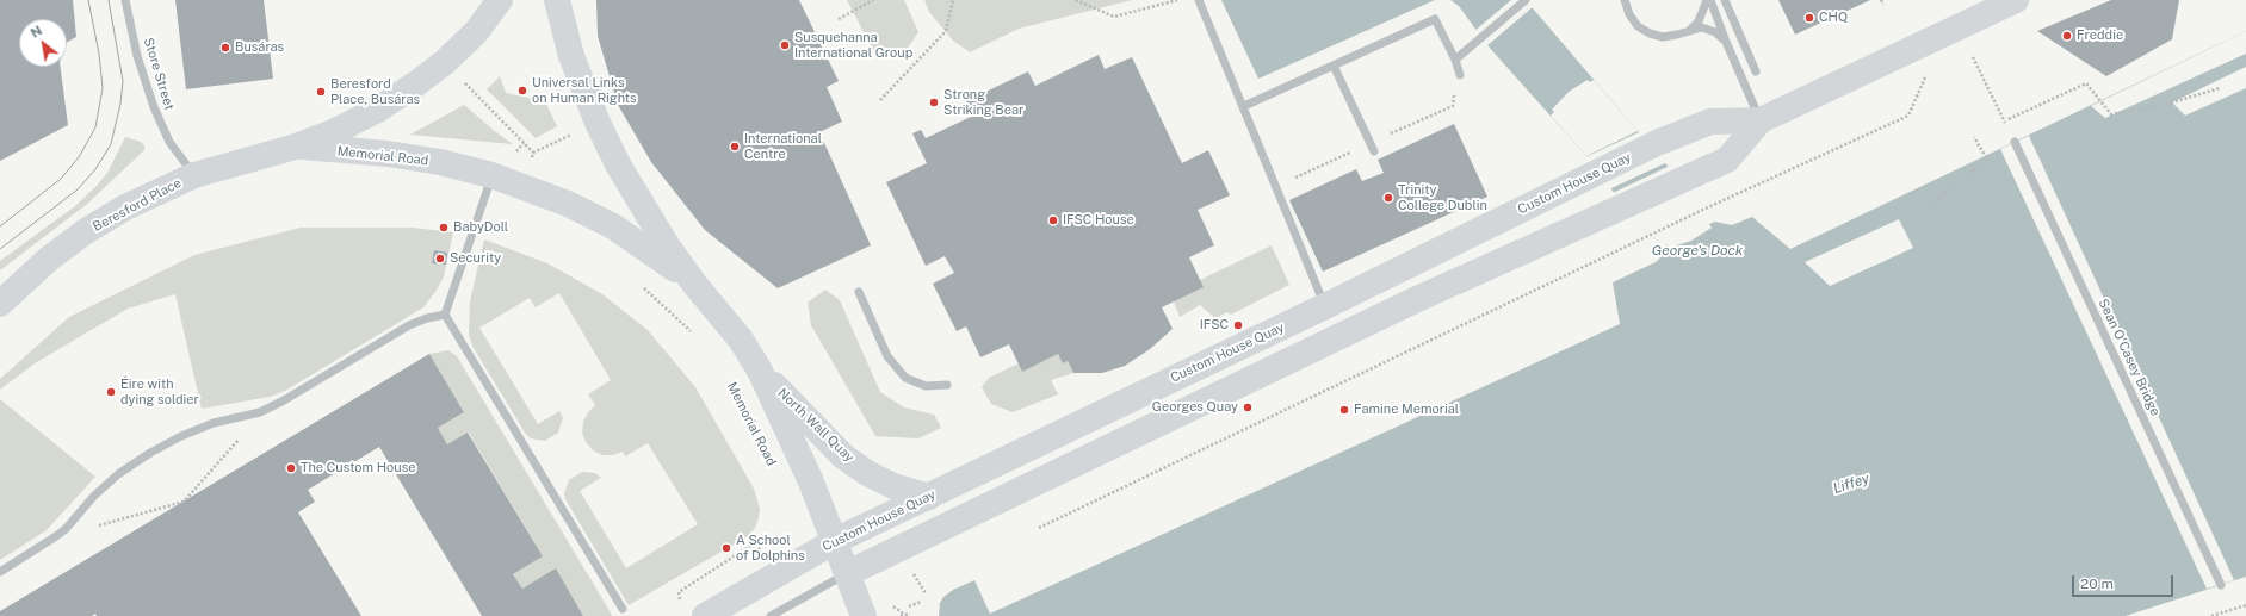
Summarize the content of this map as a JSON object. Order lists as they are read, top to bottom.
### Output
{
  "streets": {
    "main road": [
      "Memorial Road",
      "Custom House Quay",
      "Beresford Place",
      "North Wall Quay"
    ],
    "street": ["Store Street", "Sean O'Casey Bridge"]
  },
  "crossings": [
    ["Store Street", "Beresford Place"],
    ["Memorial Road", "Custom House Quay"],
    ["Memorial Road", "Beresford Place"],
    ["Memorial Road", "North Wall Quay"],
    ["Custom House Quay", "North Wall Quay"]
  ],
  "water": ["George's Dock", "Liffey"],
  "places": [
    "CHQ",
    "Freddie",
    "Susquehanna International Group",
    "Busáras",
    "Universal Links on Human Rights",
    "Beresford Place, Busáras",
    "Strong Striking Bear",
    "International Centre",
    "Trinity College Dublin",
    "IFSC House",
    "BabyDoll",
    "Security",
    "IFSC",
    "Éire with dying soldier",
    "Georges Quay",
    "Famine Memorial",
    "The Custom House",
    "A School of Dolphins"
  ],
  "scale_bar": "20 m",
  "north": "top left"
}
